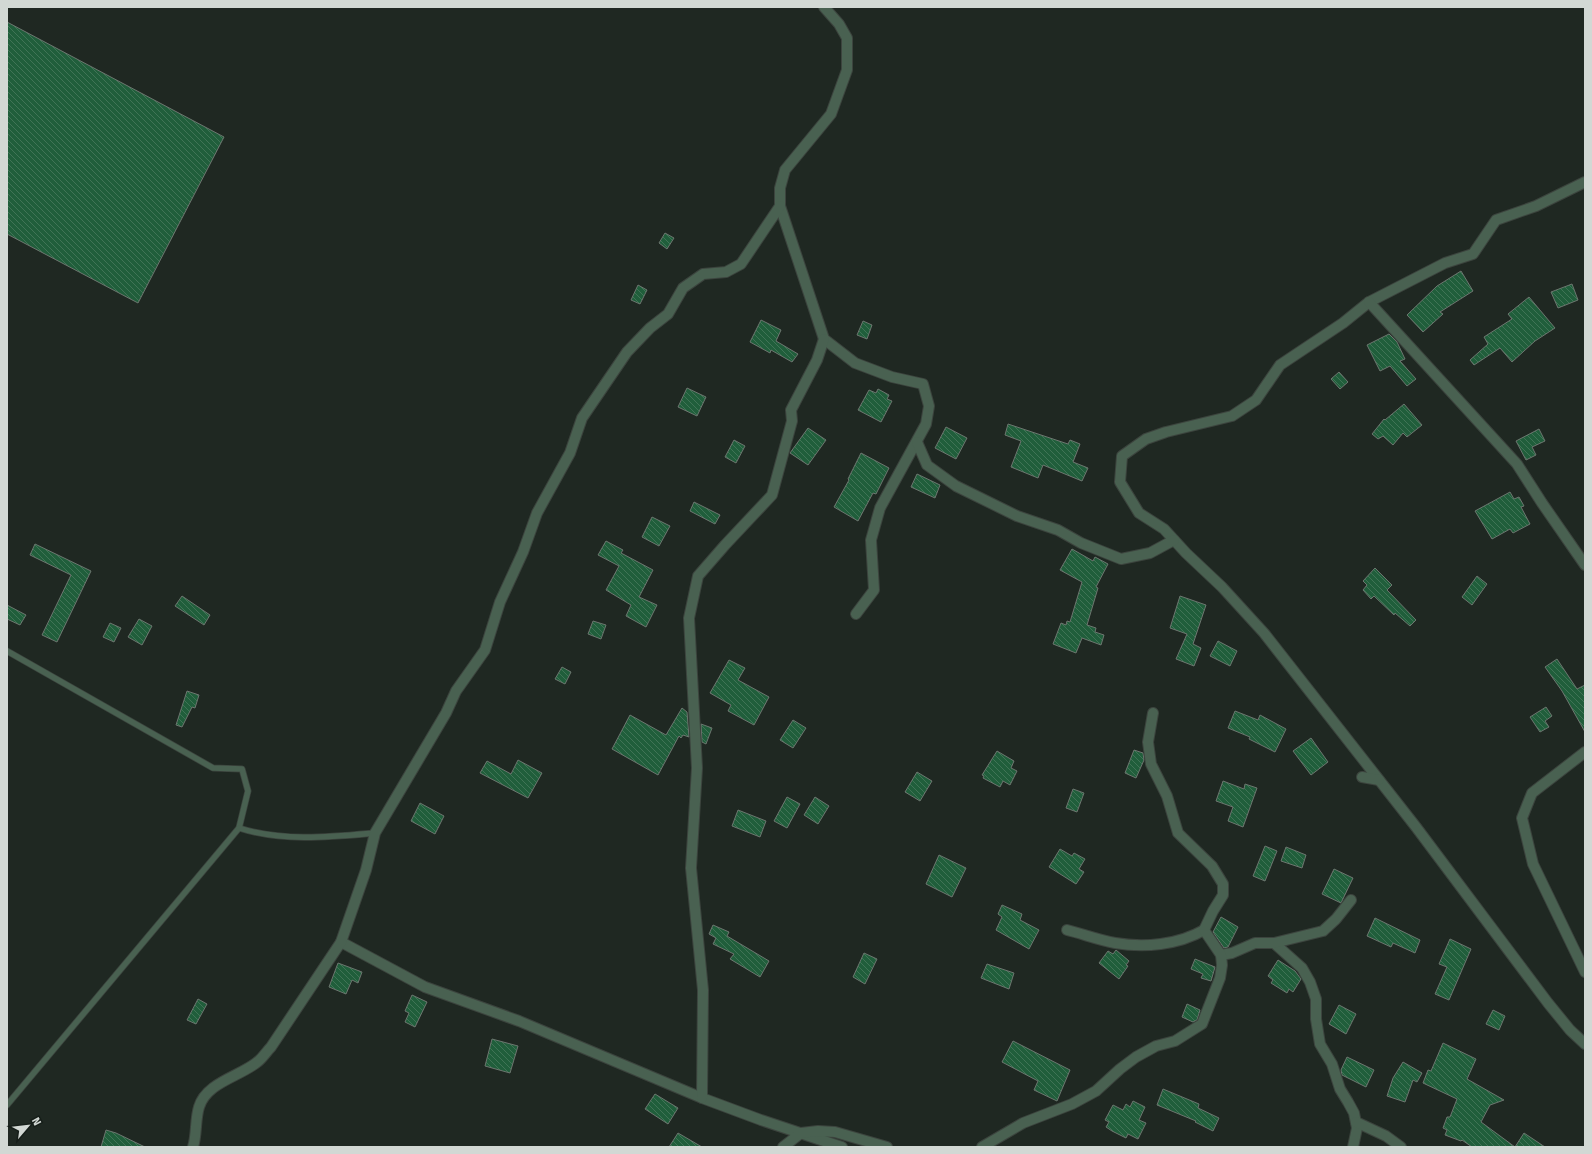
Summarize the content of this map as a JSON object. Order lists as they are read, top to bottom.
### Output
{
  "north": "top right"
}
